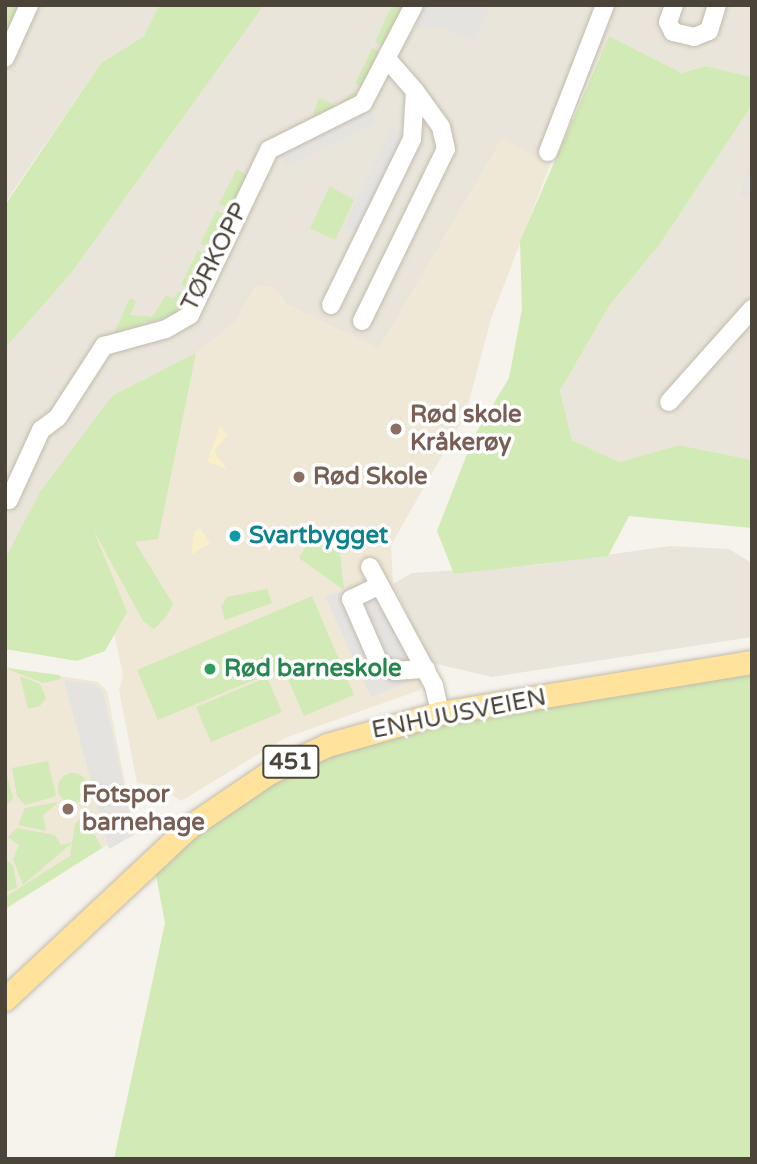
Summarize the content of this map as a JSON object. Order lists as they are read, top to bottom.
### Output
{
  "streets": {
    "main road": ["ENHUUSVEIEN", "451"],
    "street": ["TØRKOPP"]
  },
  "places": [
    "Rød skole Kråkerøy",
    "Rød Skole",
    "Svartbygget",
    "Rød barneskole",
    "Fotspor barnehage"
  ]
}
